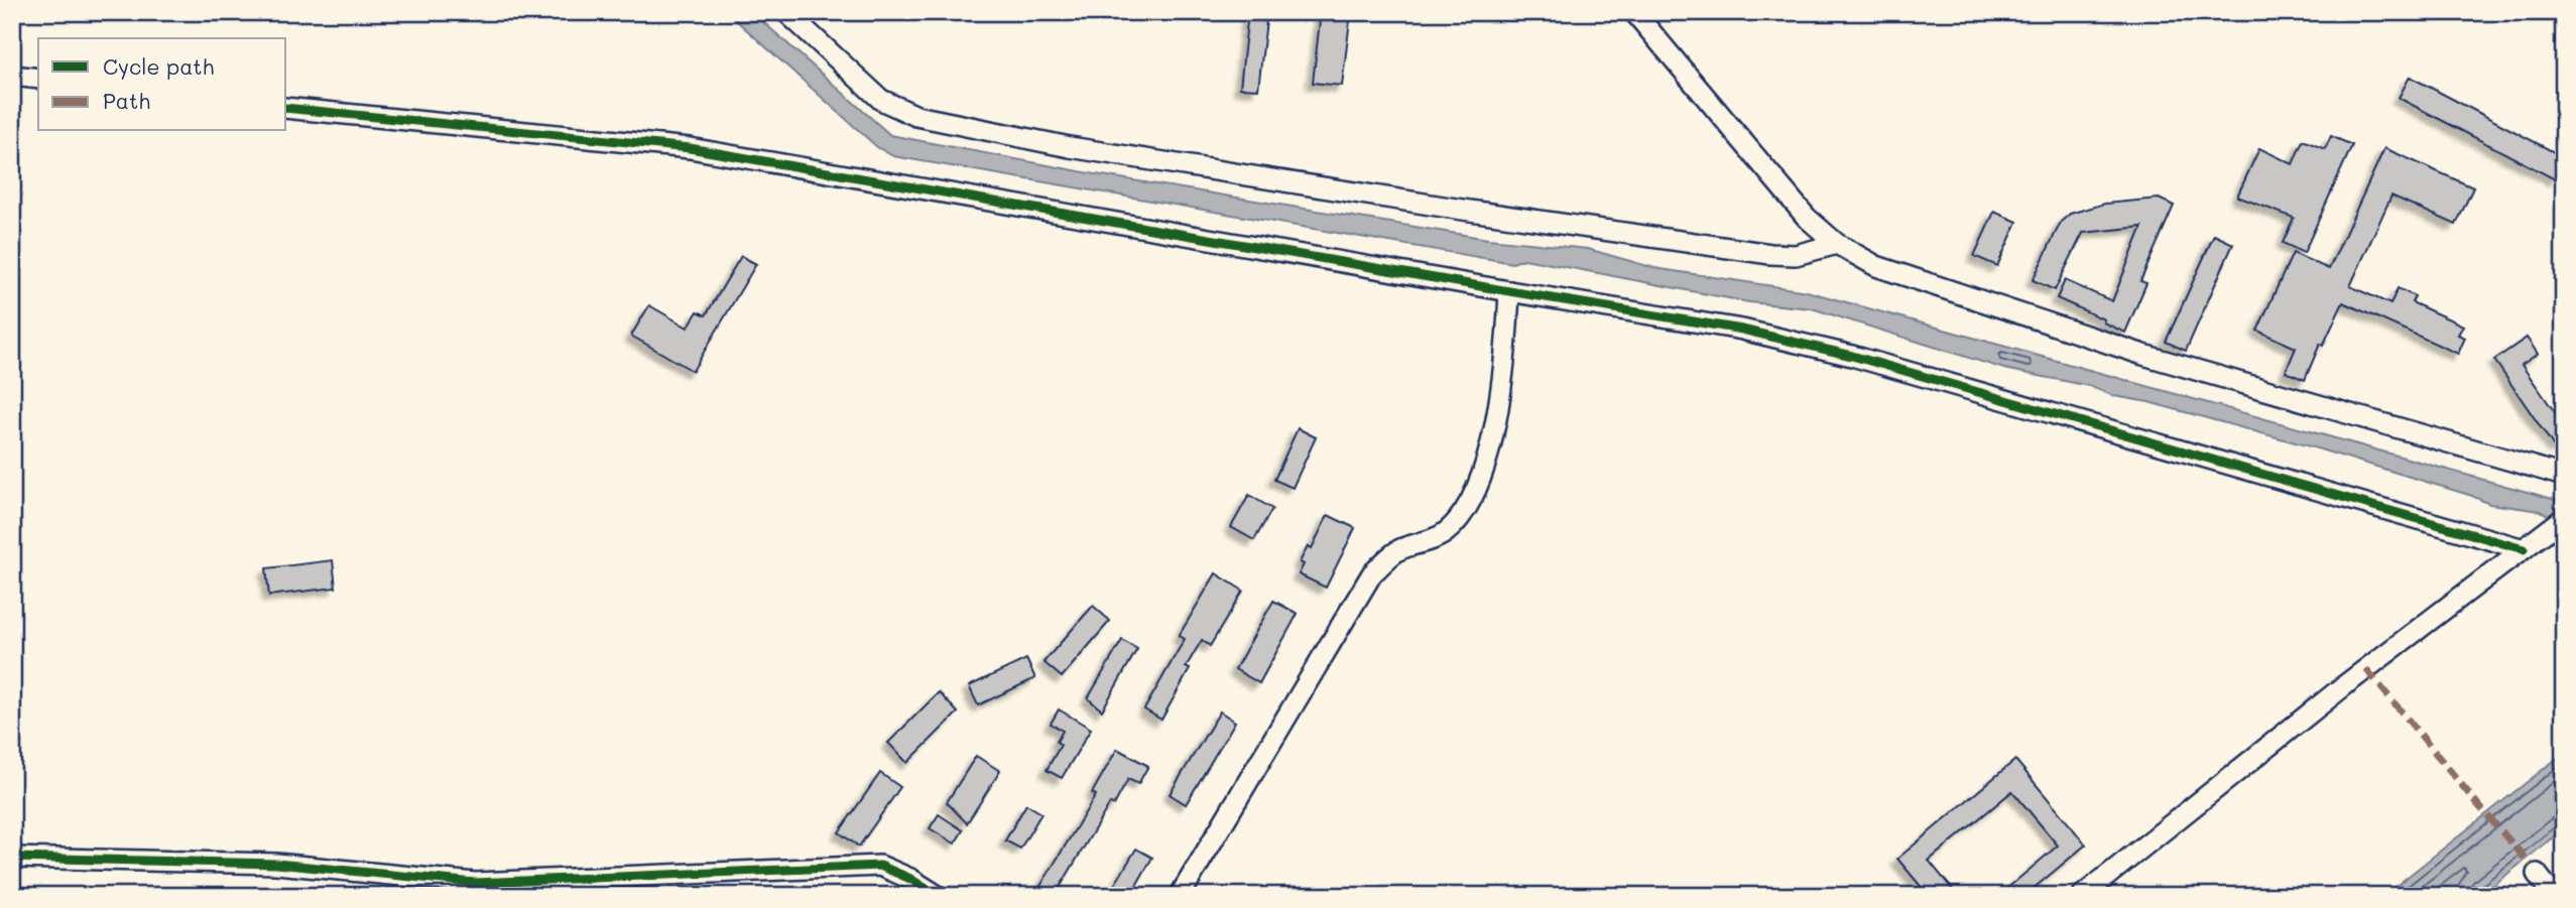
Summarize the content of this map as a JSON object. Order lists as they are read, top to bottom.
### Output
{
  "legend": ["Cycle path", "Path"]
}
